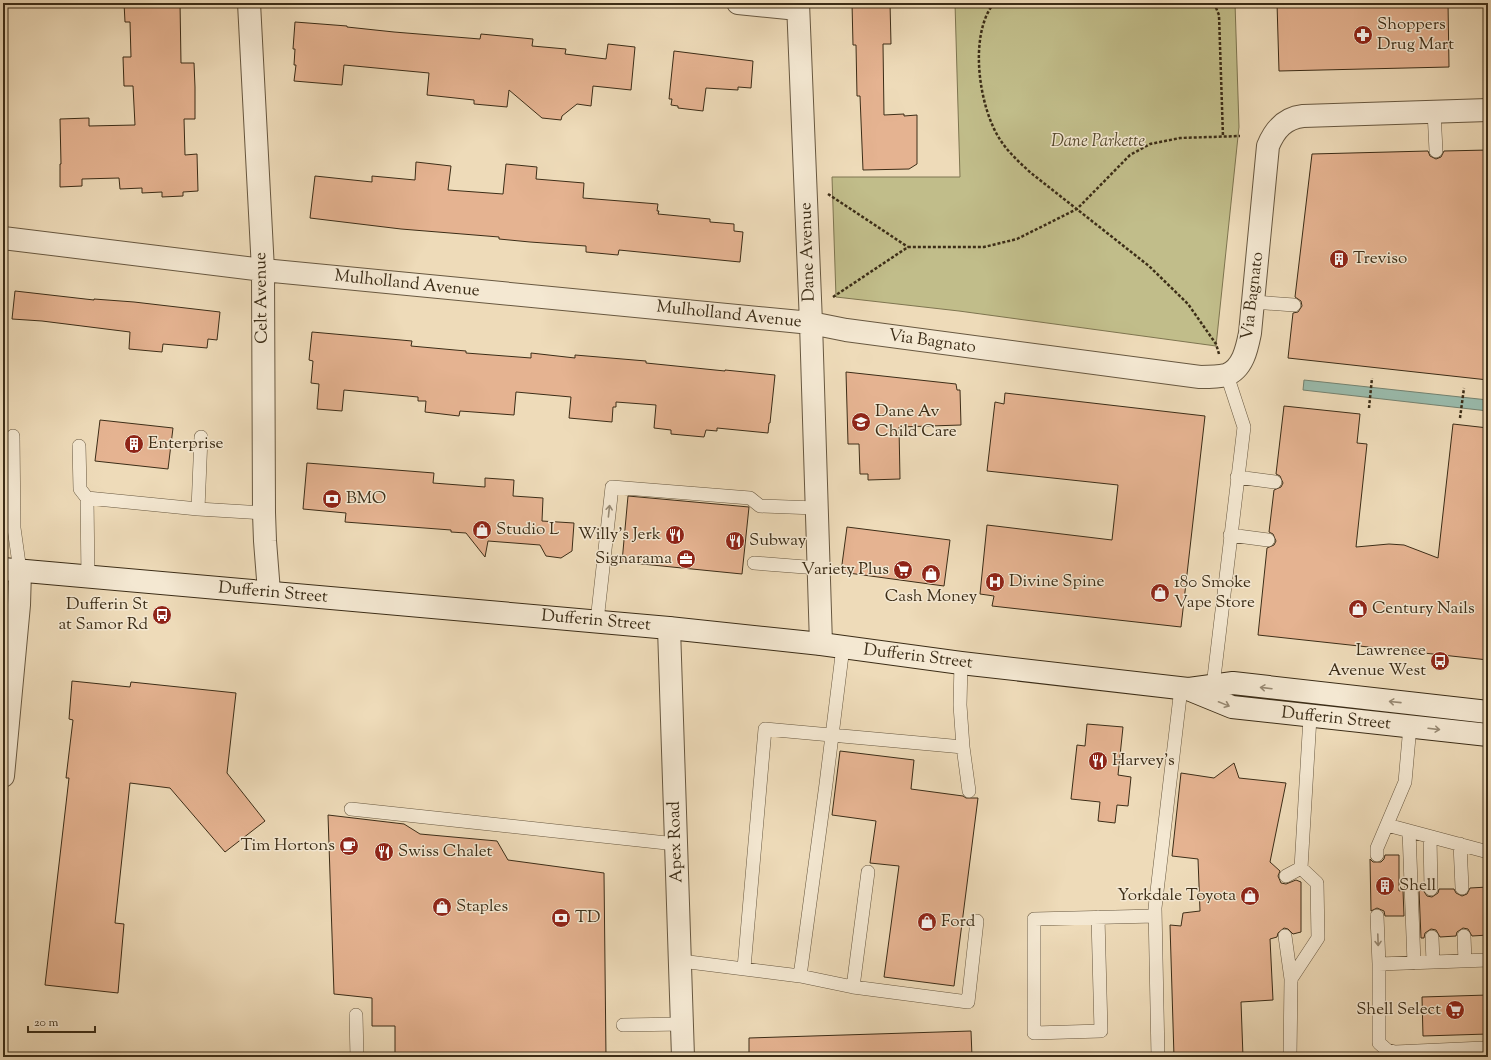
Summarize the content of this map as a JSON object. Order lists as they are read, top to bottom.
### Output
{
  "streets": {
    "street": [
      "Dane Avenue",
      "Mulholland Avenue",
      "Via Bagnato",
      "Celt Avenue",
      "Dufferin Street",
      "Apex Road"
    ]
  },
  "crossings": [
    ["Dane Avenue", "Mulholland Avenue"],
    ["Dane Avenue", "Via Bagnato"],
    ["Dane Avenue", "Dufferin Street"],
    ["Mulholland Avenue", "Via Bagnato"],
    ["Mulholland Avenue", "Celt Avenue"],
    ["Celt Avenue", "Dufferin Street"],
    ["Dufferin Street", "Apex Road"]
  ],
  "parks": ["Dane Parkette"],
  "places": {
    "pharmacy": ["Shoppers Drug Mart"],
    "building": ["Treviso", "Enterprise", "Shell"],
    "school or university": ["Dane Av Child Care"],
    "bank": ["BMO", "TD"],
    "shop": [
      "Studio L",
      "Cash Money",
      "180 Smoke Vape Store",
      "Century Nails",
      "Yorkdale Toyota",
      "Staples",
      "Ford"
    ],
    "restaurant": [
      "Willy's Jerk",
      "Subway",
      "Harvey's",
      "Swiss Chalet"
    ],
    "office": ["Signarama"],
    "supermarket": ["Variety Plus", "Shell Select"],
    "hospital": ["Divine Spine"],
    "bus stop": ["Dufferin St at Samor Rd", "Lawrence Avenue West"],
    "cafe": ["Tim Hortons"]
  },
  "scale_bar": "20 m"
}
